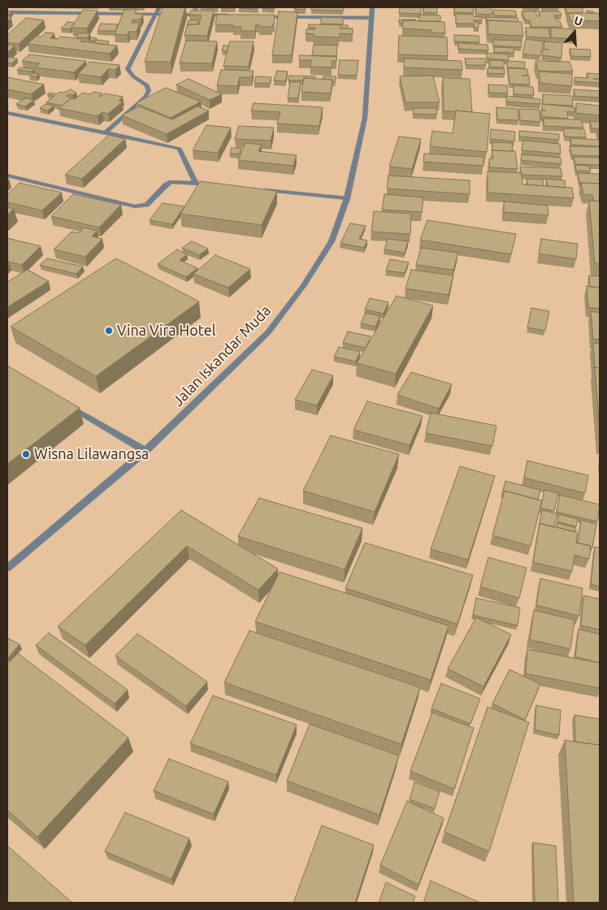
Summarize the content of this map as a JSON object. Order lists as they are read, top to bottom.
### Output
{
  "streets": {
    "street": ["Jalan Iskandar Muda"]
  },
  "places": ["Vina Vira Hotel", "Wisna Lilawangsa"],
  "north": "top"
}
